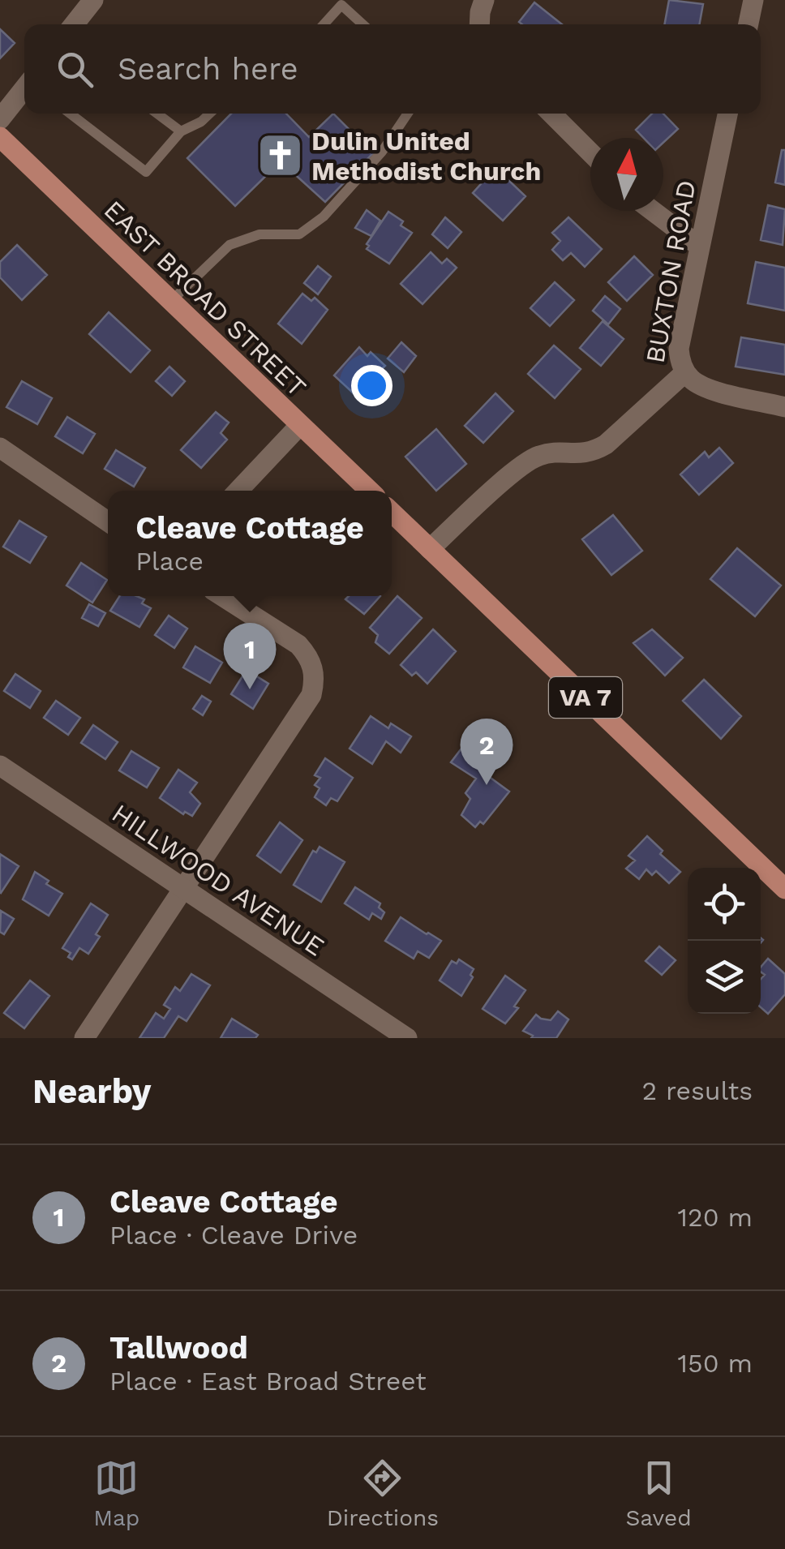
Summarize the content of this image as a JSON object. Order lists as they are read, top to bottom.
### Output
{
  "streets": {
    "main road": ["EAST BROAD STREET", "VA 7"],
    "street": ["BUXTON ROAD", "HILLWOOD AVENUE"]
  },
  "crossings": [
    ["BUXTON ROAD", "VA 7"]
  ],
  "places": {
    "church": ["Dulin United Methodist Church"]
  },
  "north": "top",
  "page": {
    "search": "Search here",
    "popup": ["Cleave Cottage", "Place"],
    "pins": ["1", "2"],
    "heading": ["Nearby", "2 results"],
    "list": [
      {
        "mark": "1",
        "name": "Cleave Cottage",
        "note": "Place · Cleave Drive",
        "value": "120 m"
      },
      {
        "mark": "2",
        "name": "Tallwood",
        "note": "Place · East Broad Street",
        "value": "150 m"
      }
    ],
    "nav": ["Map", "Directions", "Saved"]
  }
}
